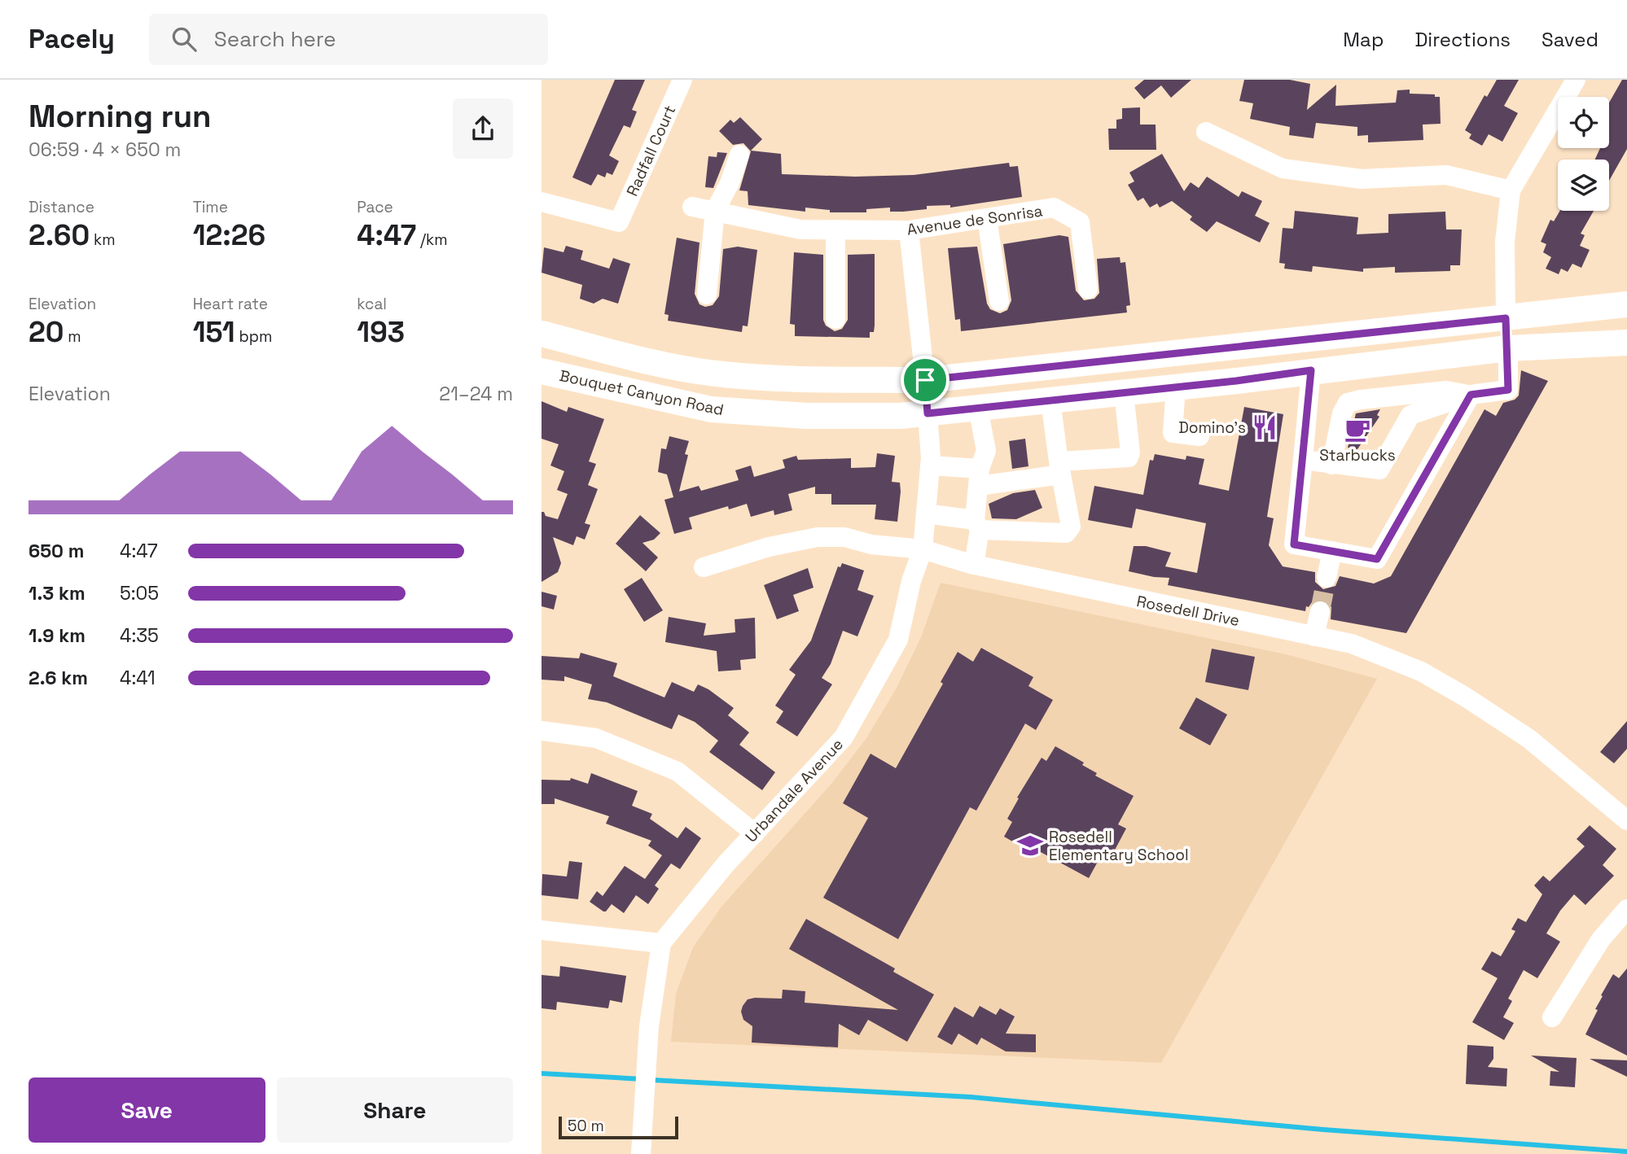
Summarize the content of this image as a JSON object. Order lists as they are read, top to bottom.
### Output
{
  "streets": {
    "main road": ["Bouquet Canyon Road"],
    "street": [
      "Radfall Court",
      "Avenue de Sonrisa",
      "Rosedell Drive",
      "Urbandale Avenue"
    ]
  },
  "crossings": [
    ["Bouquet Canyon Road", "Urbandale Avenue"],
    ["Rosedell Drive", "Urbandale Avenue"]
  ],
  "places": {
    "restaurant": ["Domino's"],
    "cafe": ["Starbucks"],
    "school or university": ["Rosedell Elementary School"]
  },
  "scale_bar": "50 m",
  "page": {
    "header": "Pacely",
    "search": "Search here",
    "nav": ["Map", "Directions", "Saved"],
    "heading": ["Morning run", "06:59 · 4 × 650 m"],
    "stats": [
      ["Distance", "2.60 km"],
      ["Time", "12:26"],
      ["Pace", "4:47 /km"],
      ["Elevation", "20 m"],
      ["Heart rate", "151 bpm"],
      ["kcal", "193"]
    ],
    "chart": ["Elevation", "21–24 m"],
    "list": [
      {
        "name": "650 m",
        "note": "4:47"
      },
      {
        "name": "1.3 km",
        "note": "5:05"
      },
      {
        "name": "1.9 km",
        "note": "4:35"
      },
      {
        "name": "2.6 km",
        "note": "4:41"
      }
    ],
    "buttons": ["Save", "Share"],
    "scale": "50 m"
  }
}
